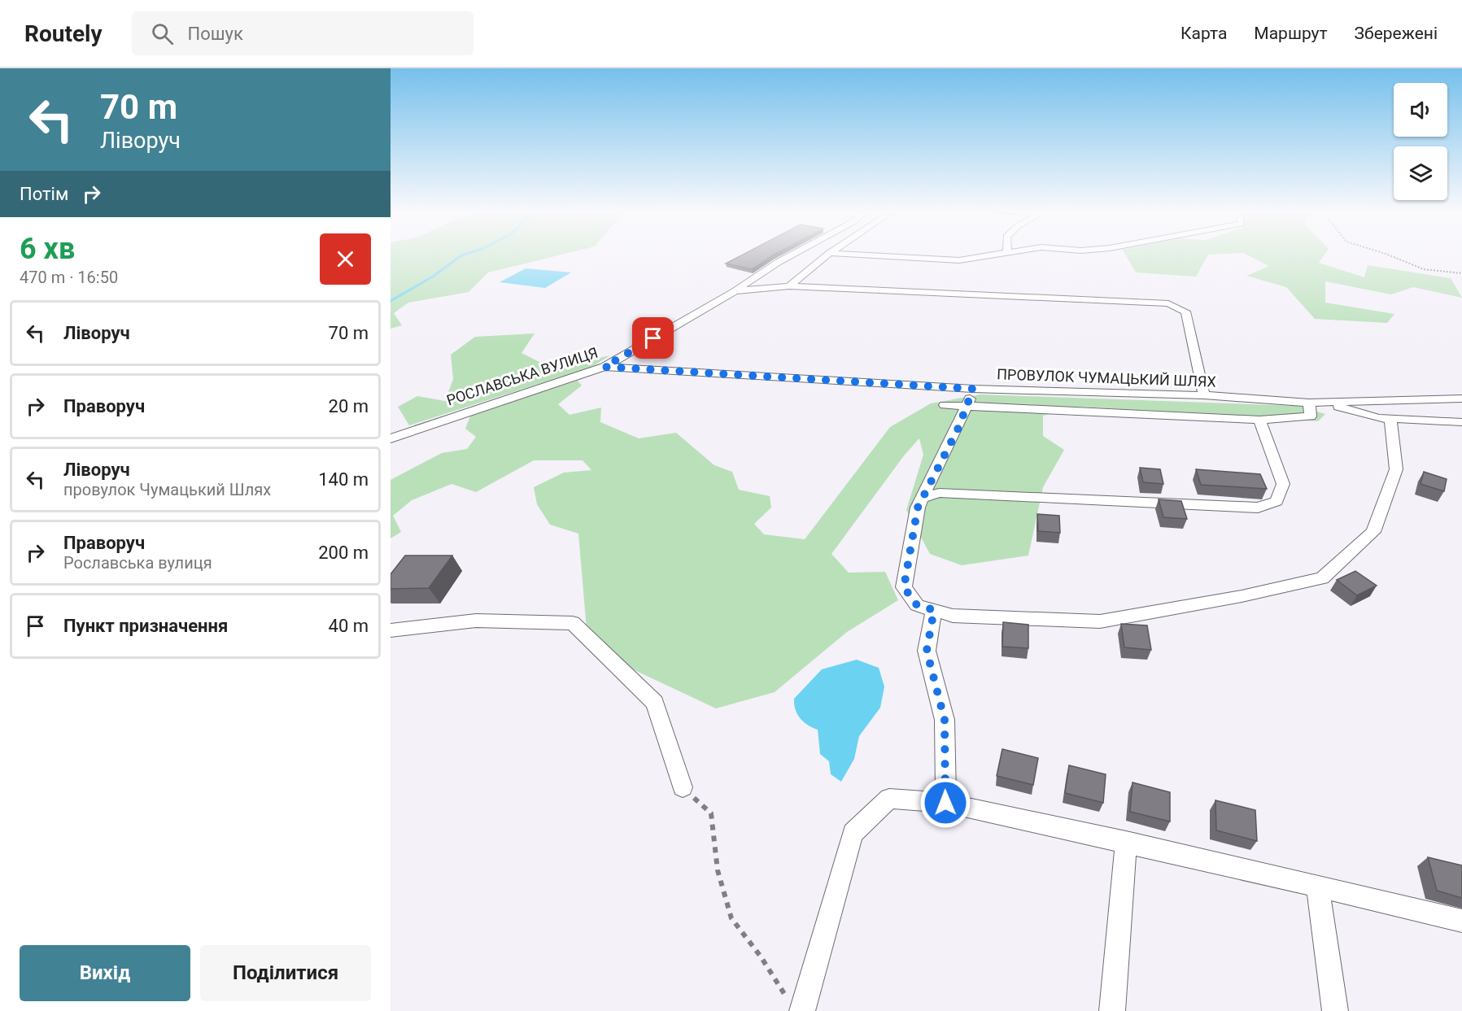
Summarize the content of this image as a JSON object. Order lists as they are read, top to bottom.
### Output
{
  "streets": {
    "street": ["РОСЛАВСЬКА ВУЛИЦЯ", "ПРОВУЛОК ЧУМАЦЬКИЙ ШЛЯХ"]
  },
  "crossings": [
    ["РОСЛАВСЬКА ВУЛИЦЯ", "ПРОВУЛОК ЧУМАЦЬКИЙ ШЛЯХ"]
  ],
  "page": {
    "header": "Routely",
    "search": "Пошук",
    "nav": ["Карта", "Маршрут", "Збережені"],
    "turn": ["70 m", "Ліворуч"],
    "then": "Потім",
    "heading": ["6 хв", "470 m · 16:50"],
    "list": [
      {
        "name": "Ліворуч",
        "value": "70 m"
      },
      {
        "name": "Праворуч",
        "value": "20 m"
      },
      {
        "name": "Ліворуч",
        "note": "провулок Чумацький Шлях",
        "value": "140 m"
      },
      {
        "name": "Праворуч",
        "note": "Рославська вулиця",
        "value": "200 m"
      },
      {
        "name": "Пункт призначення",
        "value": "40 m"
      }
    ],
    "buttons": ["Вихід", "Поділитися"]
  }
}
